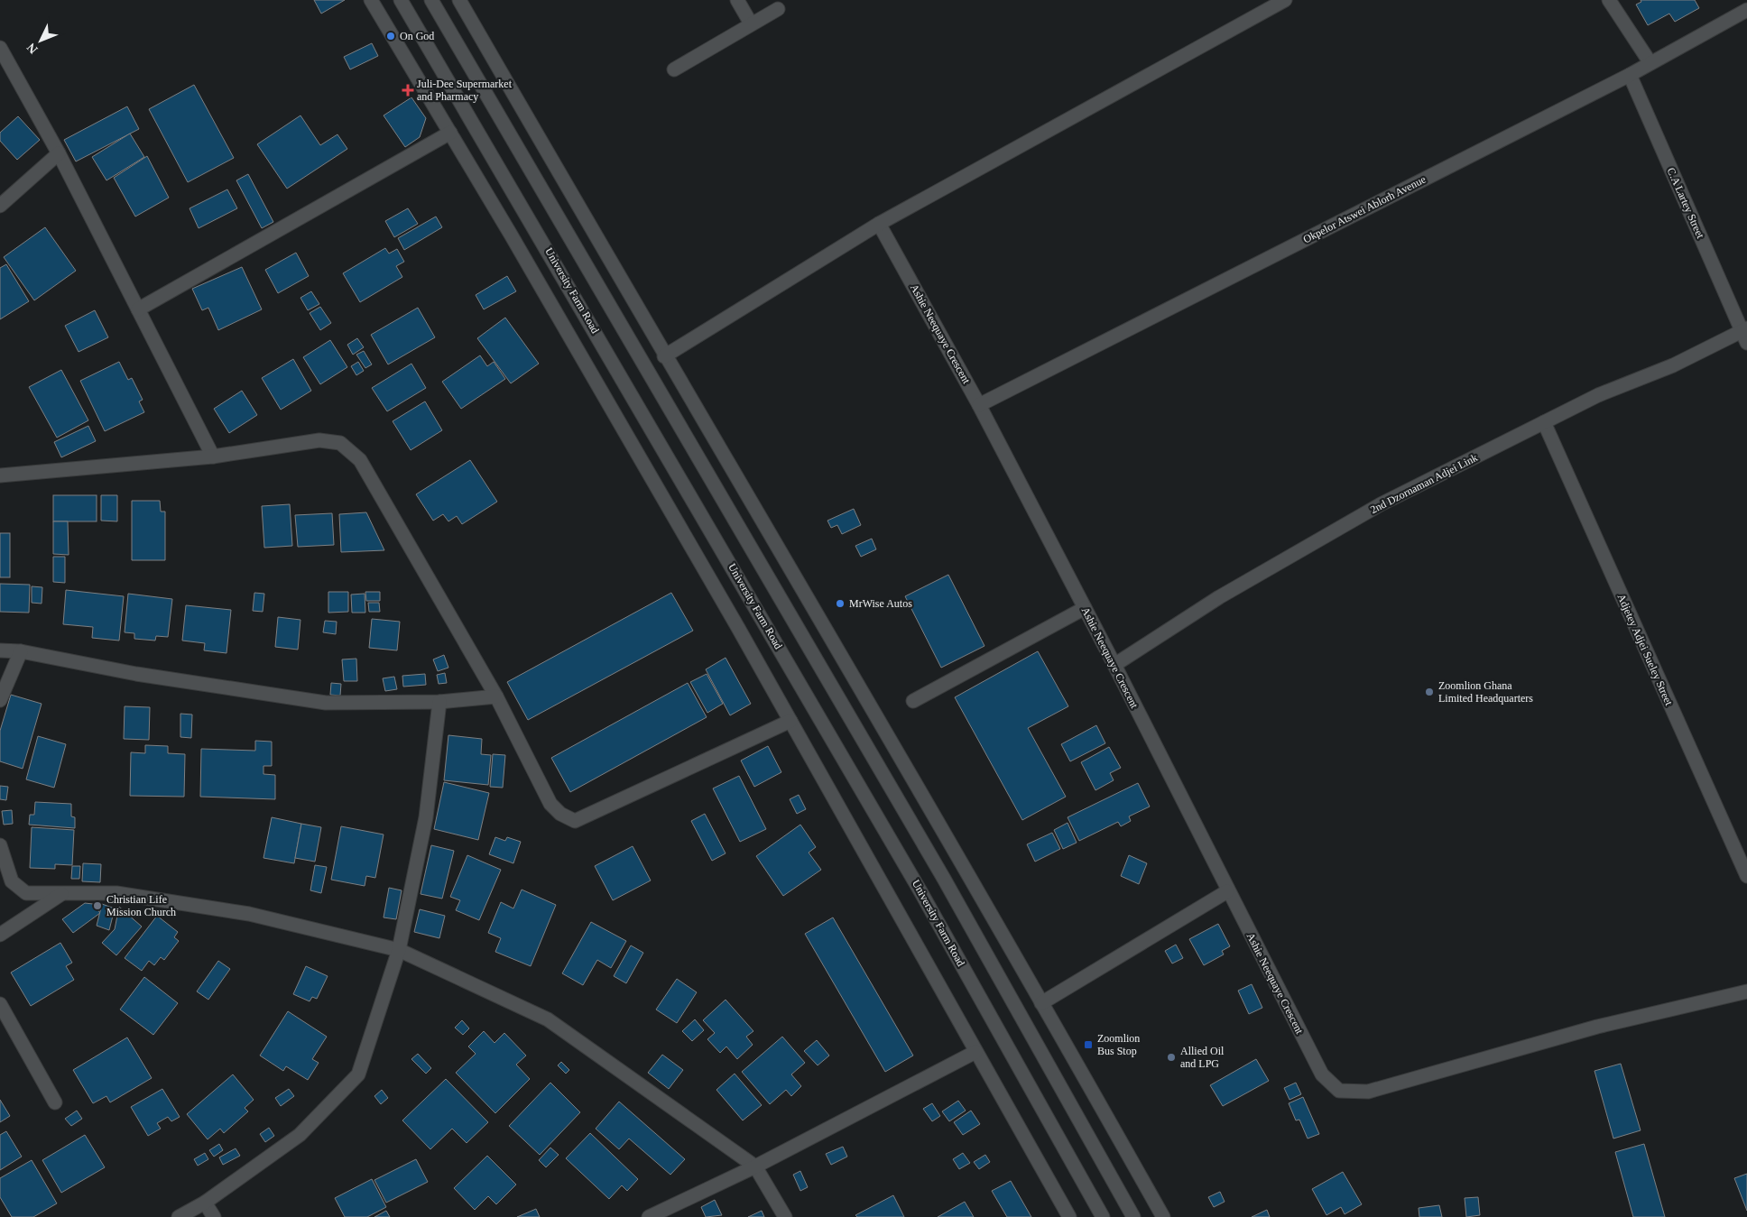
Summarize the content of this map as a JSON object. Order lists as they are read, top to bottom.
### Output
{
  "streets": {
    "street": [
      "C.A Lartey Street",
      "Okpelor Atswei Ablorh Avenue",
      "University Farm Road",
      "Ashie Neequaye Crescent",
      "2nd Dzornaman Adjei Link",
      "Adjetey Adjei Sueley Street"
    ]
  },
  "crossings": [
    ["C.A Lartey Street", "Okpelor Atswei Ablorh Avenue"],
    ["C.A Lartey Street", "2nd Dzornaman Adjei Link"],
    ["Okpelor Atswei Ablorh Avenue", "Ashie Neequaye Crescent"],
    ["Ashie Neequaye Crescent", "2nd Dzornaman Adjei Link"],
    ["2nd Dzornaman Adjei Link", "Adjetey Adjei Sueley Street"]
  ],
  "places": {
    "other": [
      "On God",
      "MrWise Autos",
      "Zoomlion Ghana Limited Headquarters",
      "Christian Life Mission Church",
      "Allied Oil and LPG"
    ],
    "health": ["Juli-Dee Supermarket and Pharmacy"],
    "transit": ["Zoomlion Bus Stop"]
  },
  "north": "bottom left"
}
